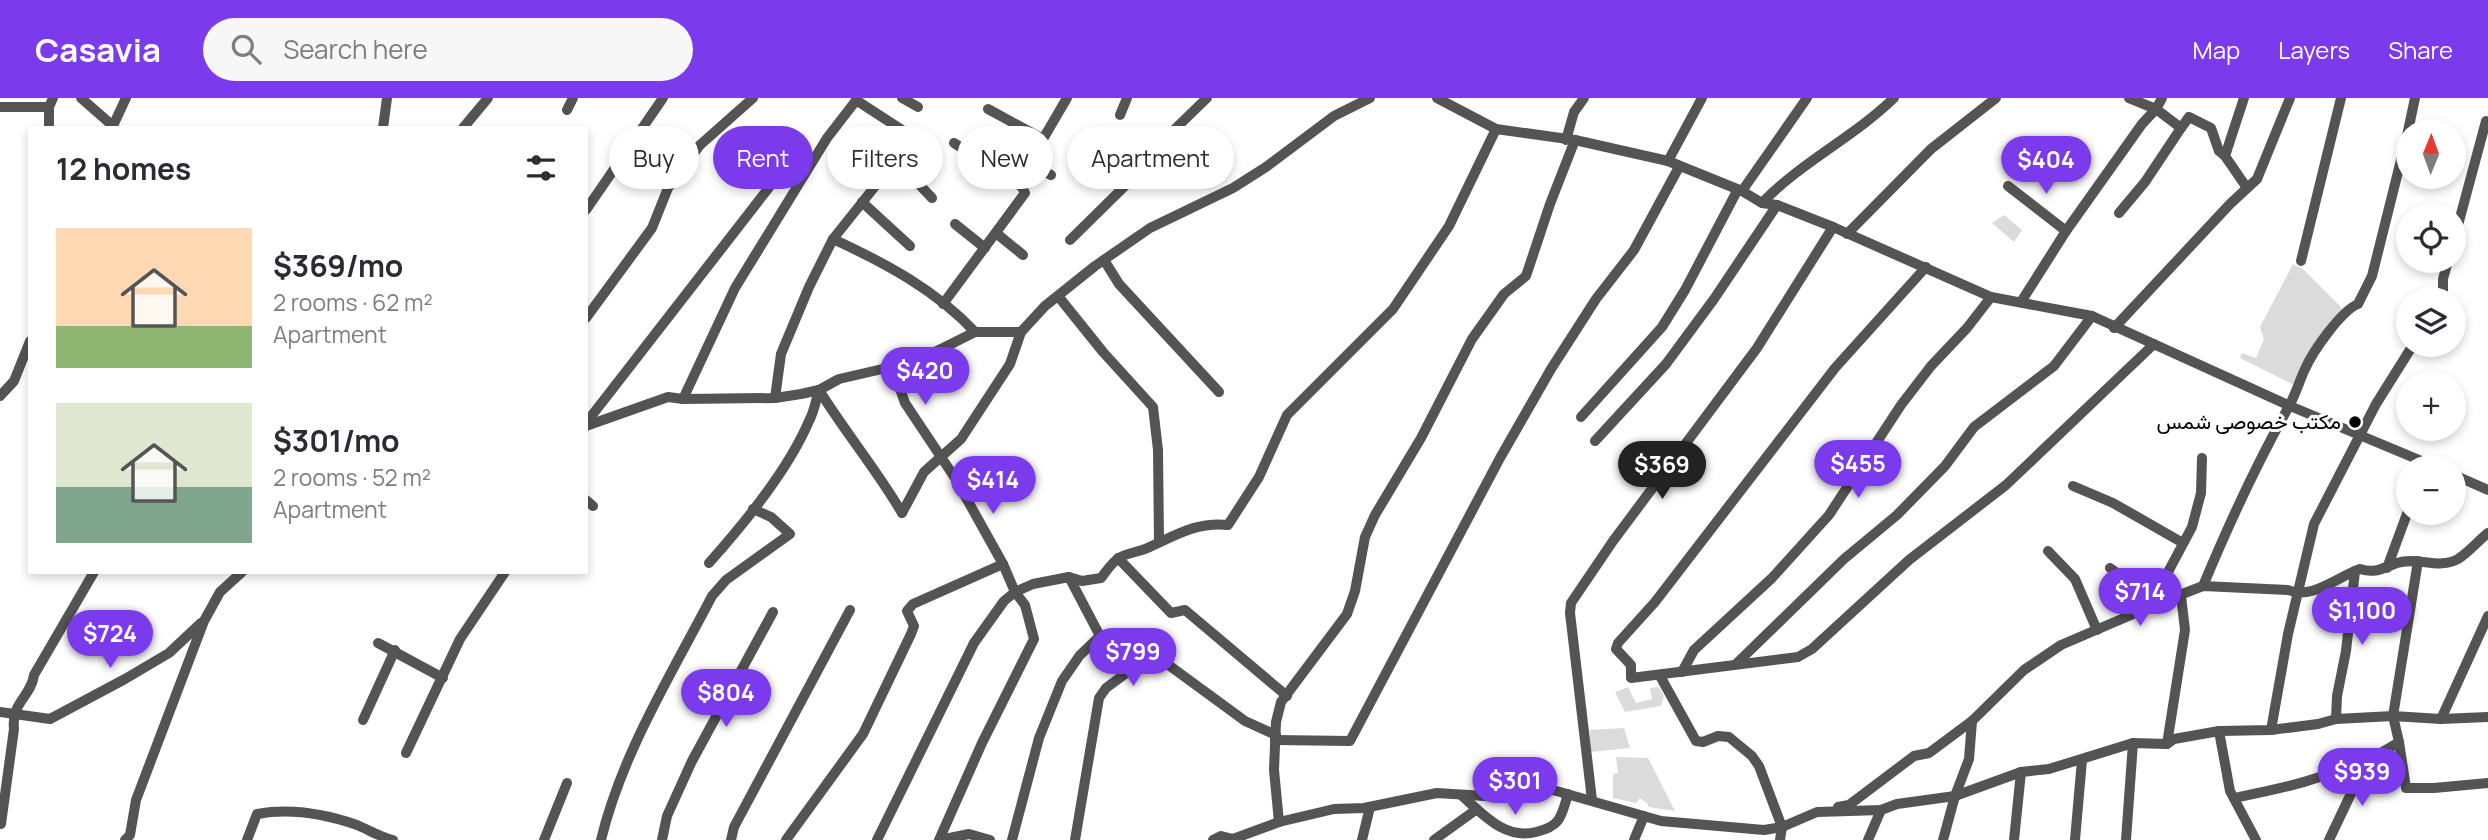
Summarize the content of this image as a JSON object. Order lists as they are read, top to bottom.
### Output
{
  "places": ["مکتب خصوصی شمس"],
  "north": "top",
  "page": {
    "header": "Casavia",
    "search": "Search here",
    "nav": ["Map", "Layers", "Share"],
    "map_buttons": ["+", "−"],
    "chip": [
      "Buy",
      "Rent",
      "Filters",
      "New",
      "Apartment"
    ],
    "heading": "12 homes",
    "price": [
      "$404",
      "$420",
      "$455",
      "$369",
      "$414",
      "$714",
      "$1,100",
      "$724",
      "$799",
      "$804",
      "$939",
      "$301"
    ],
    "list": [
      {
        "name": "$369/mo",
        "note": "2 rooms · 62 m² · Apartment"
      },
      {
        "name": "$301/mo",
        "note": "2 rooms · 52 m² · Apartment"
      }
    ]
  }
}
